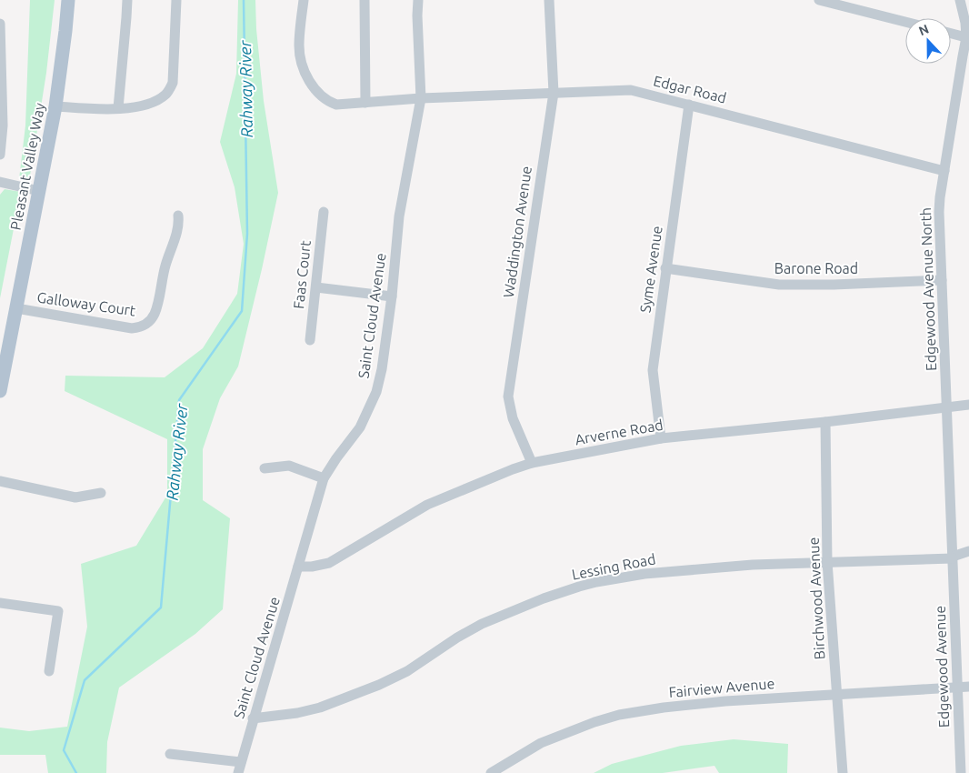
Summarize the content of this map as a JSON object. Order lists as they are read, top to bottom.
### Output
{
  "streets": {
    "main road": ["Pleasant Valley Way"],
    "street": [
      "Edgar Road",
      "Waddington Avenue",
      "Barone Road",
      "Syme Avenue",
      "Faas Court",
      "Edgewood Avenue North",
      "Galloway Court",
      "Saint Cloud Avenue",
      "Arverne Road",
      "Lessing Road",
      "Birchwood Avenue",
      "Edgewood Avenue",
      "Fairview Avenue"
    ]
  },
  "crossings": [
    ["Edgar Road", "Waddington Avenue"],
    ["Edgar Road", "Syme Avenue"],
    ["Edgar Road", "Edgewood Avenue North"],
    ["Edgar Road", "Saint Cloud Avenue"],
    ["Pleasant Valley Way", "Galloway Court"],
    ["Waddington Avenue", "Arverne Road"],
    ["Barone Road", "Syme Avenue"],
    ["Barone Road", "Edgewood Avenue North"],
    ["Syme Avenue", "Arverne Road"],
    ["Edgewood Avenue North", "Arverne Road"],
    ["Edgewood Avenue North", "Edgewood Avenue"],
    ["Saint Cloud Avenue", "Arverne Road"],
    ["Saint Cloud Avenue", "Lessing Road"],
    ["Arverne Road", "Birchwood Avenue"],
    ["Arverne Road", "Edgewood Avenue"],
    ["Lessing Road", "Birchwood Avenue"],
    ["Lessing Road", "Edgewood Avenue"],
    ["Birchwood Avenue", "Fairview Avenue"],
    ["Edgewood Avenue", "Fairview Avenue"]
  ],
  "water": ["Rahway River"],
  "north": "top"
}
